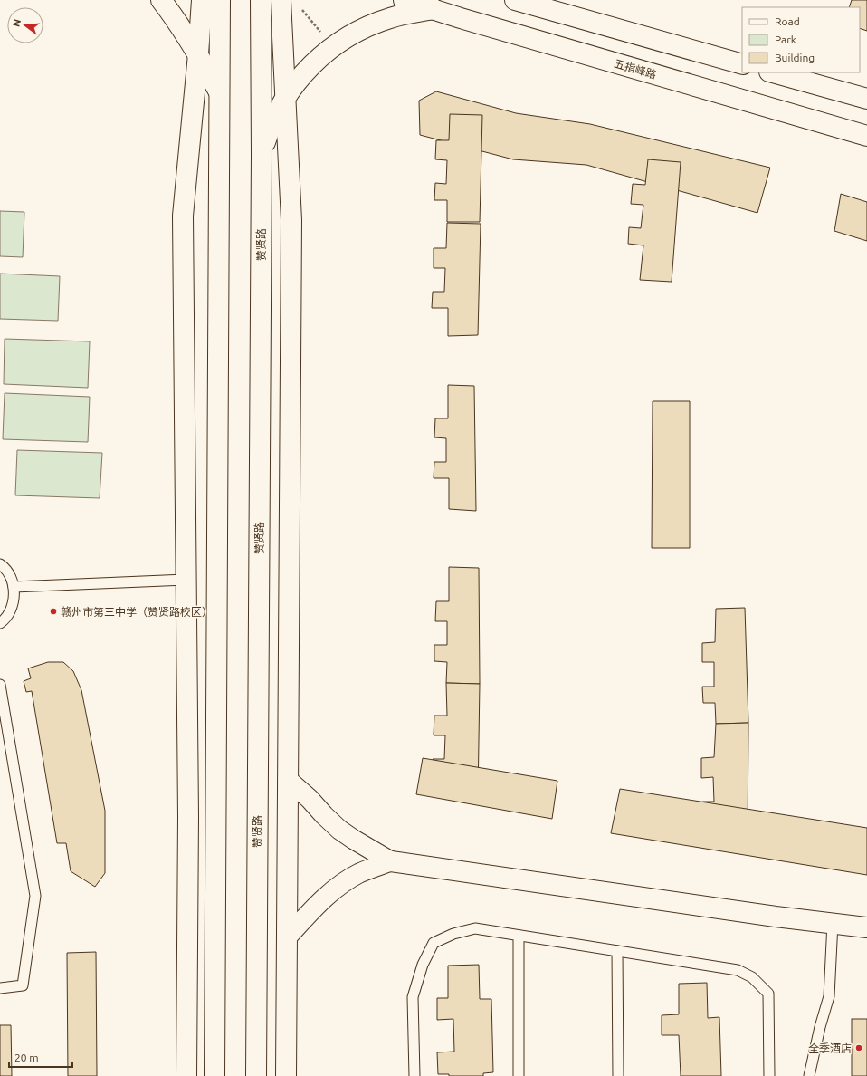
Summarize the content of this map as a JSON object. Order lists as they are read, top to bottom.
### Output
{
  "streets": {
    "main road": ["五指峰路", "赞贤路"]
  },
  "places": ["赣州市第三中学（赞贤路校区）", "全季酒店"],
  "legend": ["Road", "Park", "Building"],
  "scale_bar": "20 m",
  "north": "left"
}
